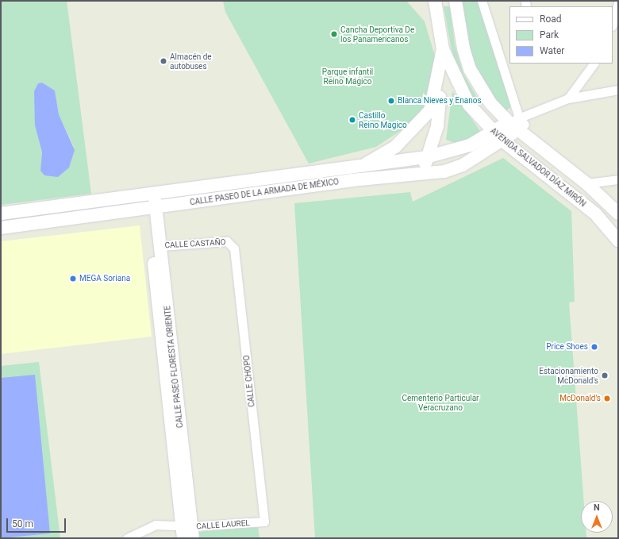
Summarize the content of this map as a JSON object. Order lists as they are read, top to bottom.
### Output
{
  "streets": {
    "main road": ["AVENIDA SALVADOR DÍAZ MIRÓN", "CALLE PASEO DE LA ARMADA DE MÉXICO", "CALLE PASEO FLORESTA ORIENTE"],
    "street": ["CALLE CASTAÑO", "CALLE CHOPO", "CALLE LAUREL"]
  },
  "crossings": [
    ["AVENIDA SALVADOR DÍAZ MIRÓN", "CALLE PASEO DE LA ARMADA DE MÉXICO"],
    ["CALLE PASEO DE LA ARMADA DE MÉXICO", "CALLE PASEO FLORESTA ORIENTE"],
    ["CALLE CASTAÑO", "CALLE PASEO FLORESTA ORIENTE"],
    ["CALLE CASTAÑO", "CALLE CHOPO"],
    ["CALLE PASEO FLORESTA ORIENTE", "CALLE LAUREL"],
    ["CALLE CHOPO", "CALLE LAUREL"]
  ],
  "parks": ["Parque infantil Reino Mágico", "Cementerio Particular Veracruzano"],
  "places": [
    "Cancha Deportiva De los Panamericanos",
    "Almacén de autobuses",
    "Blanca Nieves y Enanos",
    "Castillo Reino Magico",
    "MEGA Soriana",
    "Price Shoes",
    "Estacionamiento McDonald's",
    "McDonald's"
  ],
  "legend": ["Road", "Park", "Water"],
  "scale_bar": "50 m",
  "north": "top"
}
